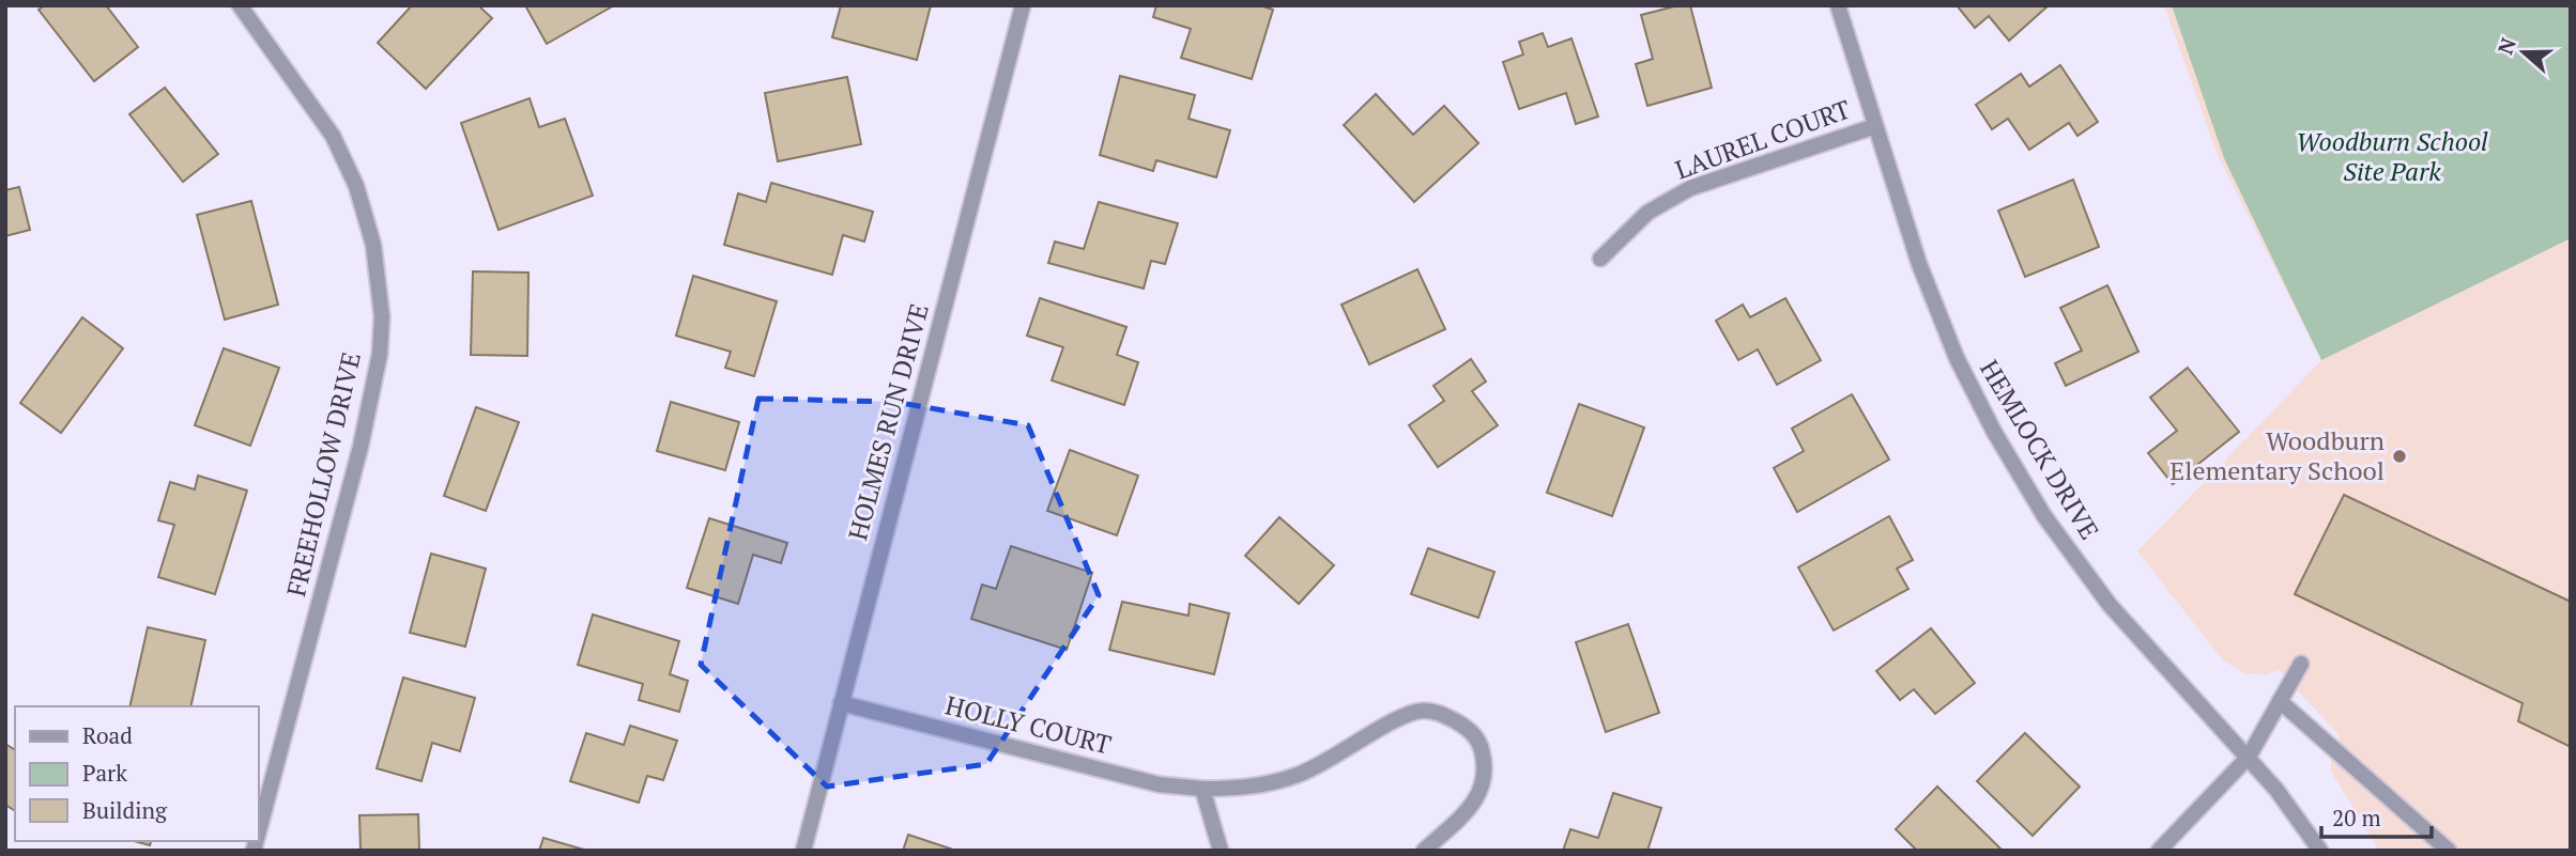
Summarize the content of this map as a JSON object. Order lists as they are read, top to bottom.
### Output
{
  "streets": {
    "street": [
      "LAUREL COURT",
      "HOLMES RUN DRIVE",
      "HEMLOCK DRIVE",
      "FREEHOLLOW DRIVE",
      "HOLLY COURT"
    ]
  },
  "crossings": [
    ["LAUREL COURT", "HEMLOCK DRIVE"],
    ["HOLMES RUN DRIVE", "HOLLY COURT"]
  ],
  "parks": ["Woodburn School Site Park"],
  "places": ["Woodburn Elementary School"],
  "legend": ["Road", "Park", "Building"],
  "scale_bar": "20 m",
  "north": "left"
}
